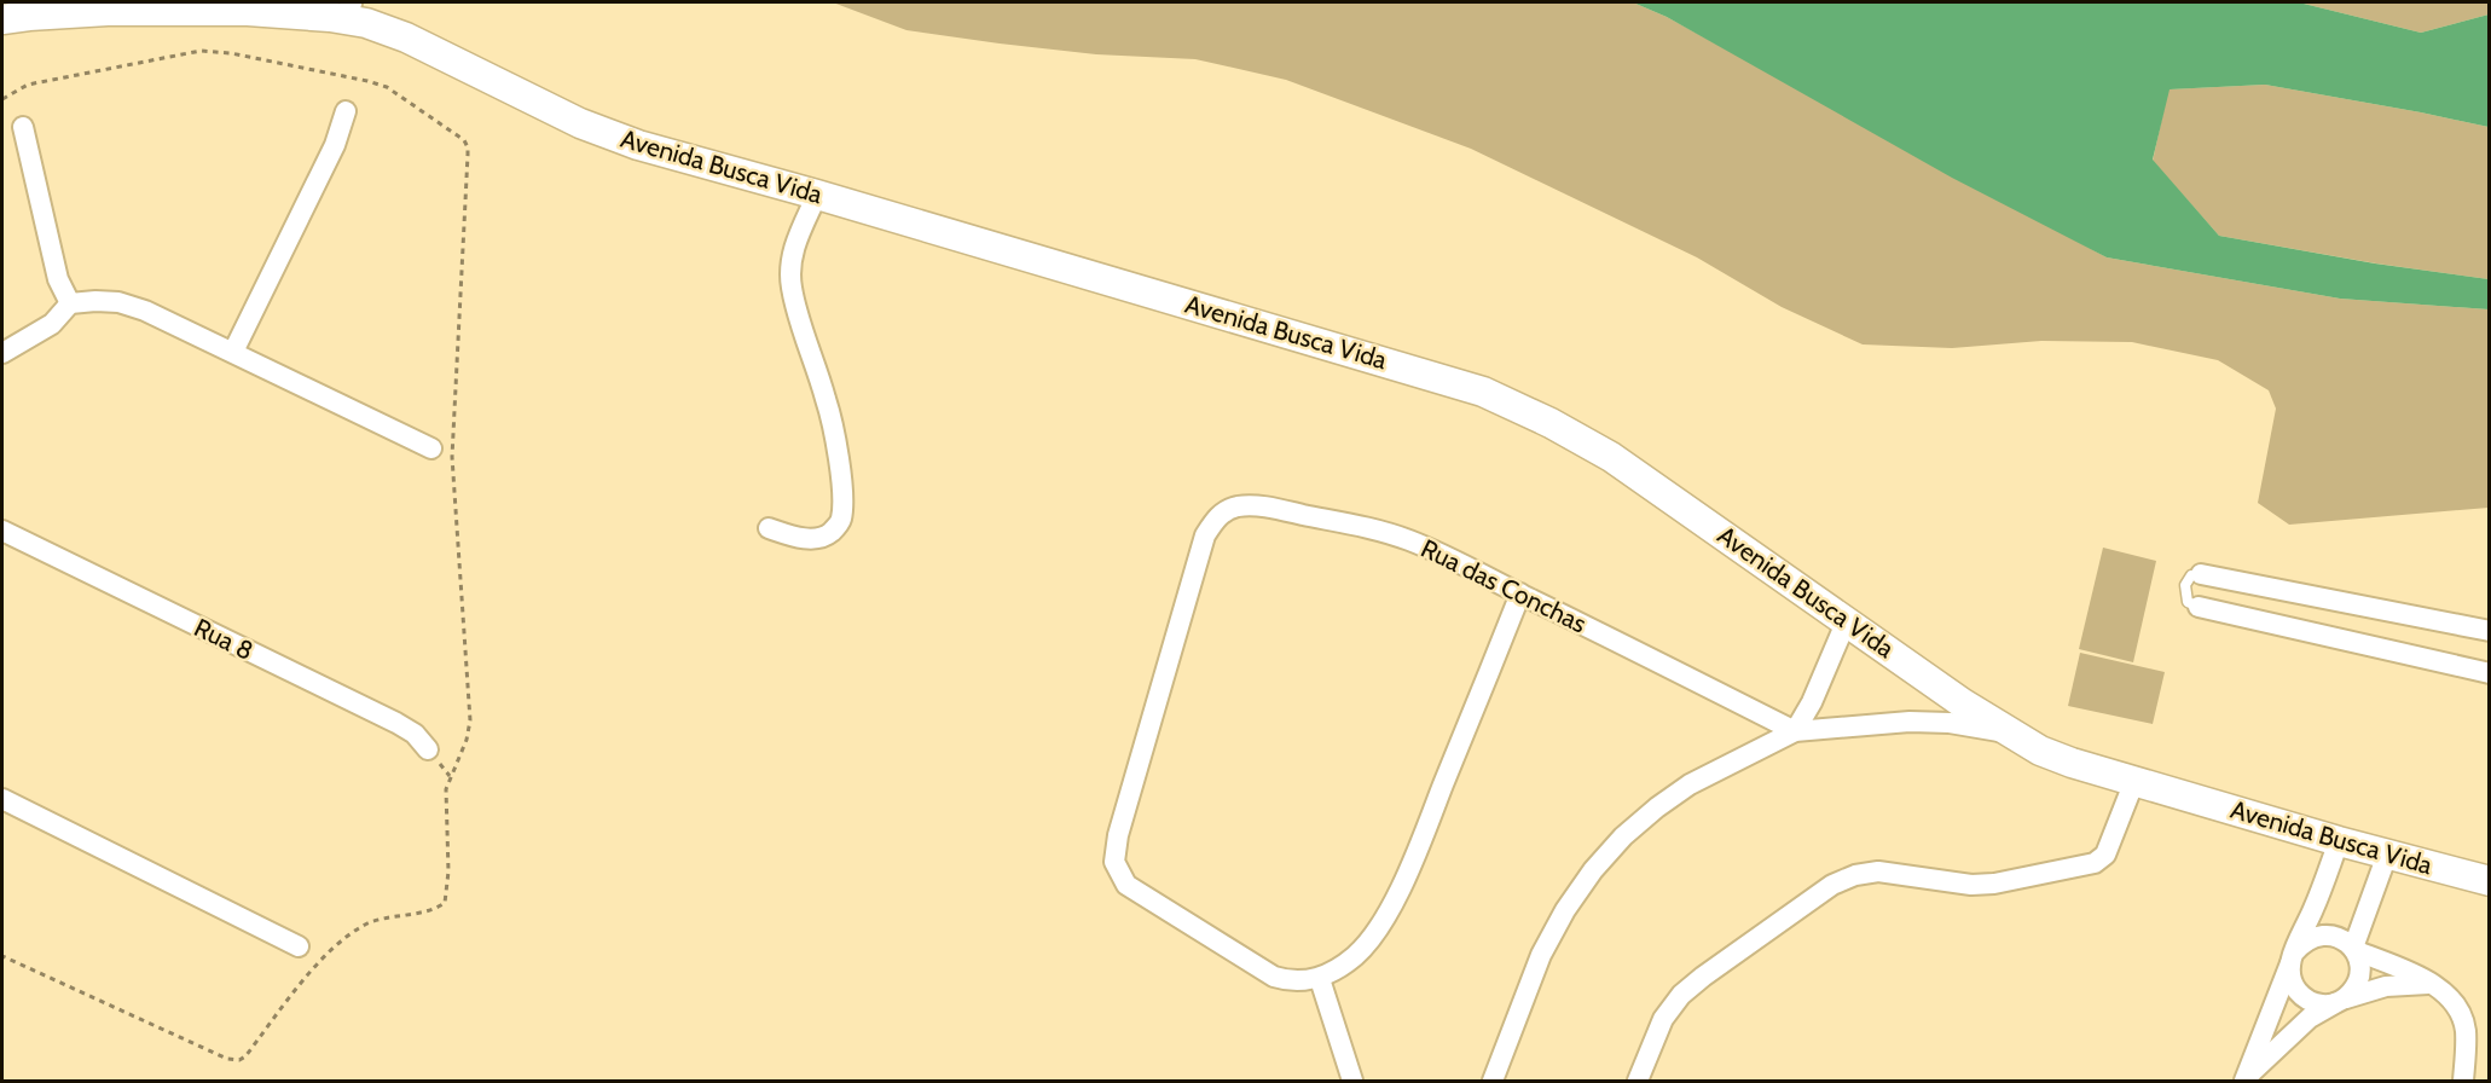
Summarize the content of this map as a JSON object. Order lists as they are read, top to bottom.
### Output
{
  "streets": {
    "street": ["Avenida Busca Vida", "Rua das Conchas", "Rua 8"]
  }
}
